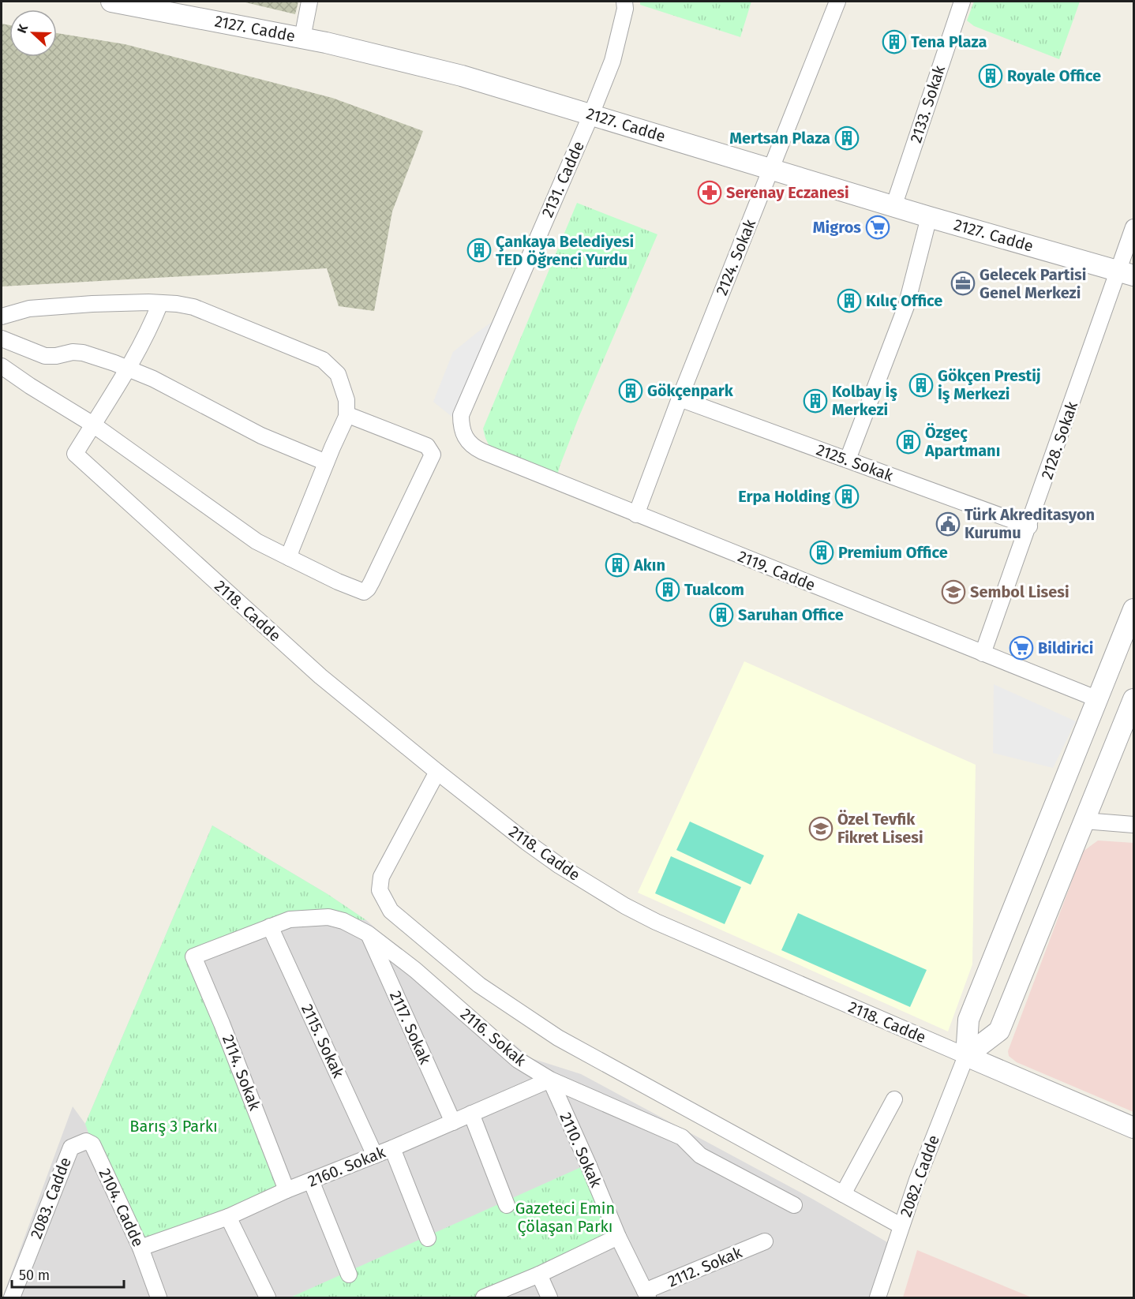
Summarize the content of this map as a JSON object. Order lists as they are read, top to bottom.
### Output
{
  "streets": {
    "street": [
      "2127. Cadde",
      "2133. Sokak",
      "2131. Cadde",
      "2124. Sokak",
      "2128. Sokak",
      "2125. Sokak",
      "2119. Cadde",
      "2118. Cadde",
      "2117. Sokak",
      "2116. Sokak",
      "2115. Sokak",
      "2114. Sokak",
      "2110. Sokak",
      "2160. Sokak",
      "2082. Cadde",
      "2083. Cadde",
      "2104. Cadde",
      "2112. Sokak"
    ]
  },
  "crossings": [
    ["2127. Cadde", "2133. Sokak"],
    ["2127. Cadde", "2131. Cadde"],
    ["2127. Cadde", "2124. Sokak"],
    ["2127. Cadde", "2128. Sokak"],
    ["2131. Cadde", "2119. Cadde"],
    ["2124. Sokak", "2125. Sokak"],
    ["2124. Sokak", "2119. Cadde"],
    ["2128. Sokak", "2125. Sokak"],
    ["2128. Sokak", "2119. Cadde"],
    ["2118. Cadde", "2082. Cadde"],
    ["2117. Sokak", "2116. Sokak"],
    ["2117. Sokak", "2160. Sokak"],
    ["2116. Sokak", "2115. Sokak"],
    ["2116. Sokak", "2114. Sokak"],
    ["2116. Sokak", "2110. Sokak"],
    ["2116. Sokak", "2160. Sokak"],
    ["2115. Sokak", "2160. Sokak"],
    ["2114. Sokak", "2160. Sokak"],
    ["2110. Sokak", "2160. Sokak"],
    ["2110. Sokak", "2112. Sokak"],
    ["2160. Sokak", "2104. Cadde"],
    ["2083. Cadde", "2104. Cadde"]
  ],
  "parks": ["Barış 3 Parkı", "Gazeteci Emin Çölaşan Parkı"],
  "places": {
    "building": [
      "Tena Plaza",
      "Royale Office",
      "Mertsan Plaza",
      "Çankaya Belediyesi TED Öğrenci Yurdu",
      "Kılıç Office",
      "Gökçen Prestij İş Merkezi",
      "Gökçenpark",
      "Kolbay İş Merkezi",
      "Özgeç Apartmanı",
      "Erpa Holding",
      "Premium Office",
      "Akın",
      "Tualcom",
      "Saruhan Office"
    ],
    "pharmacy": ["Serenay Eczanesi"],
    "supermarket": ["Migros", "Bildirici"],
    "office": ["Gelecek Partisi Genel Merkezi"],
    "public building": ["Türk Akreditasyon Kurumu"],
    "school or university": ["Sembol Lisesi", "Özel Tevfik Fikret Lisesi"]
  },
  "scale_bar": "50 m",
  "north": "left"
}
